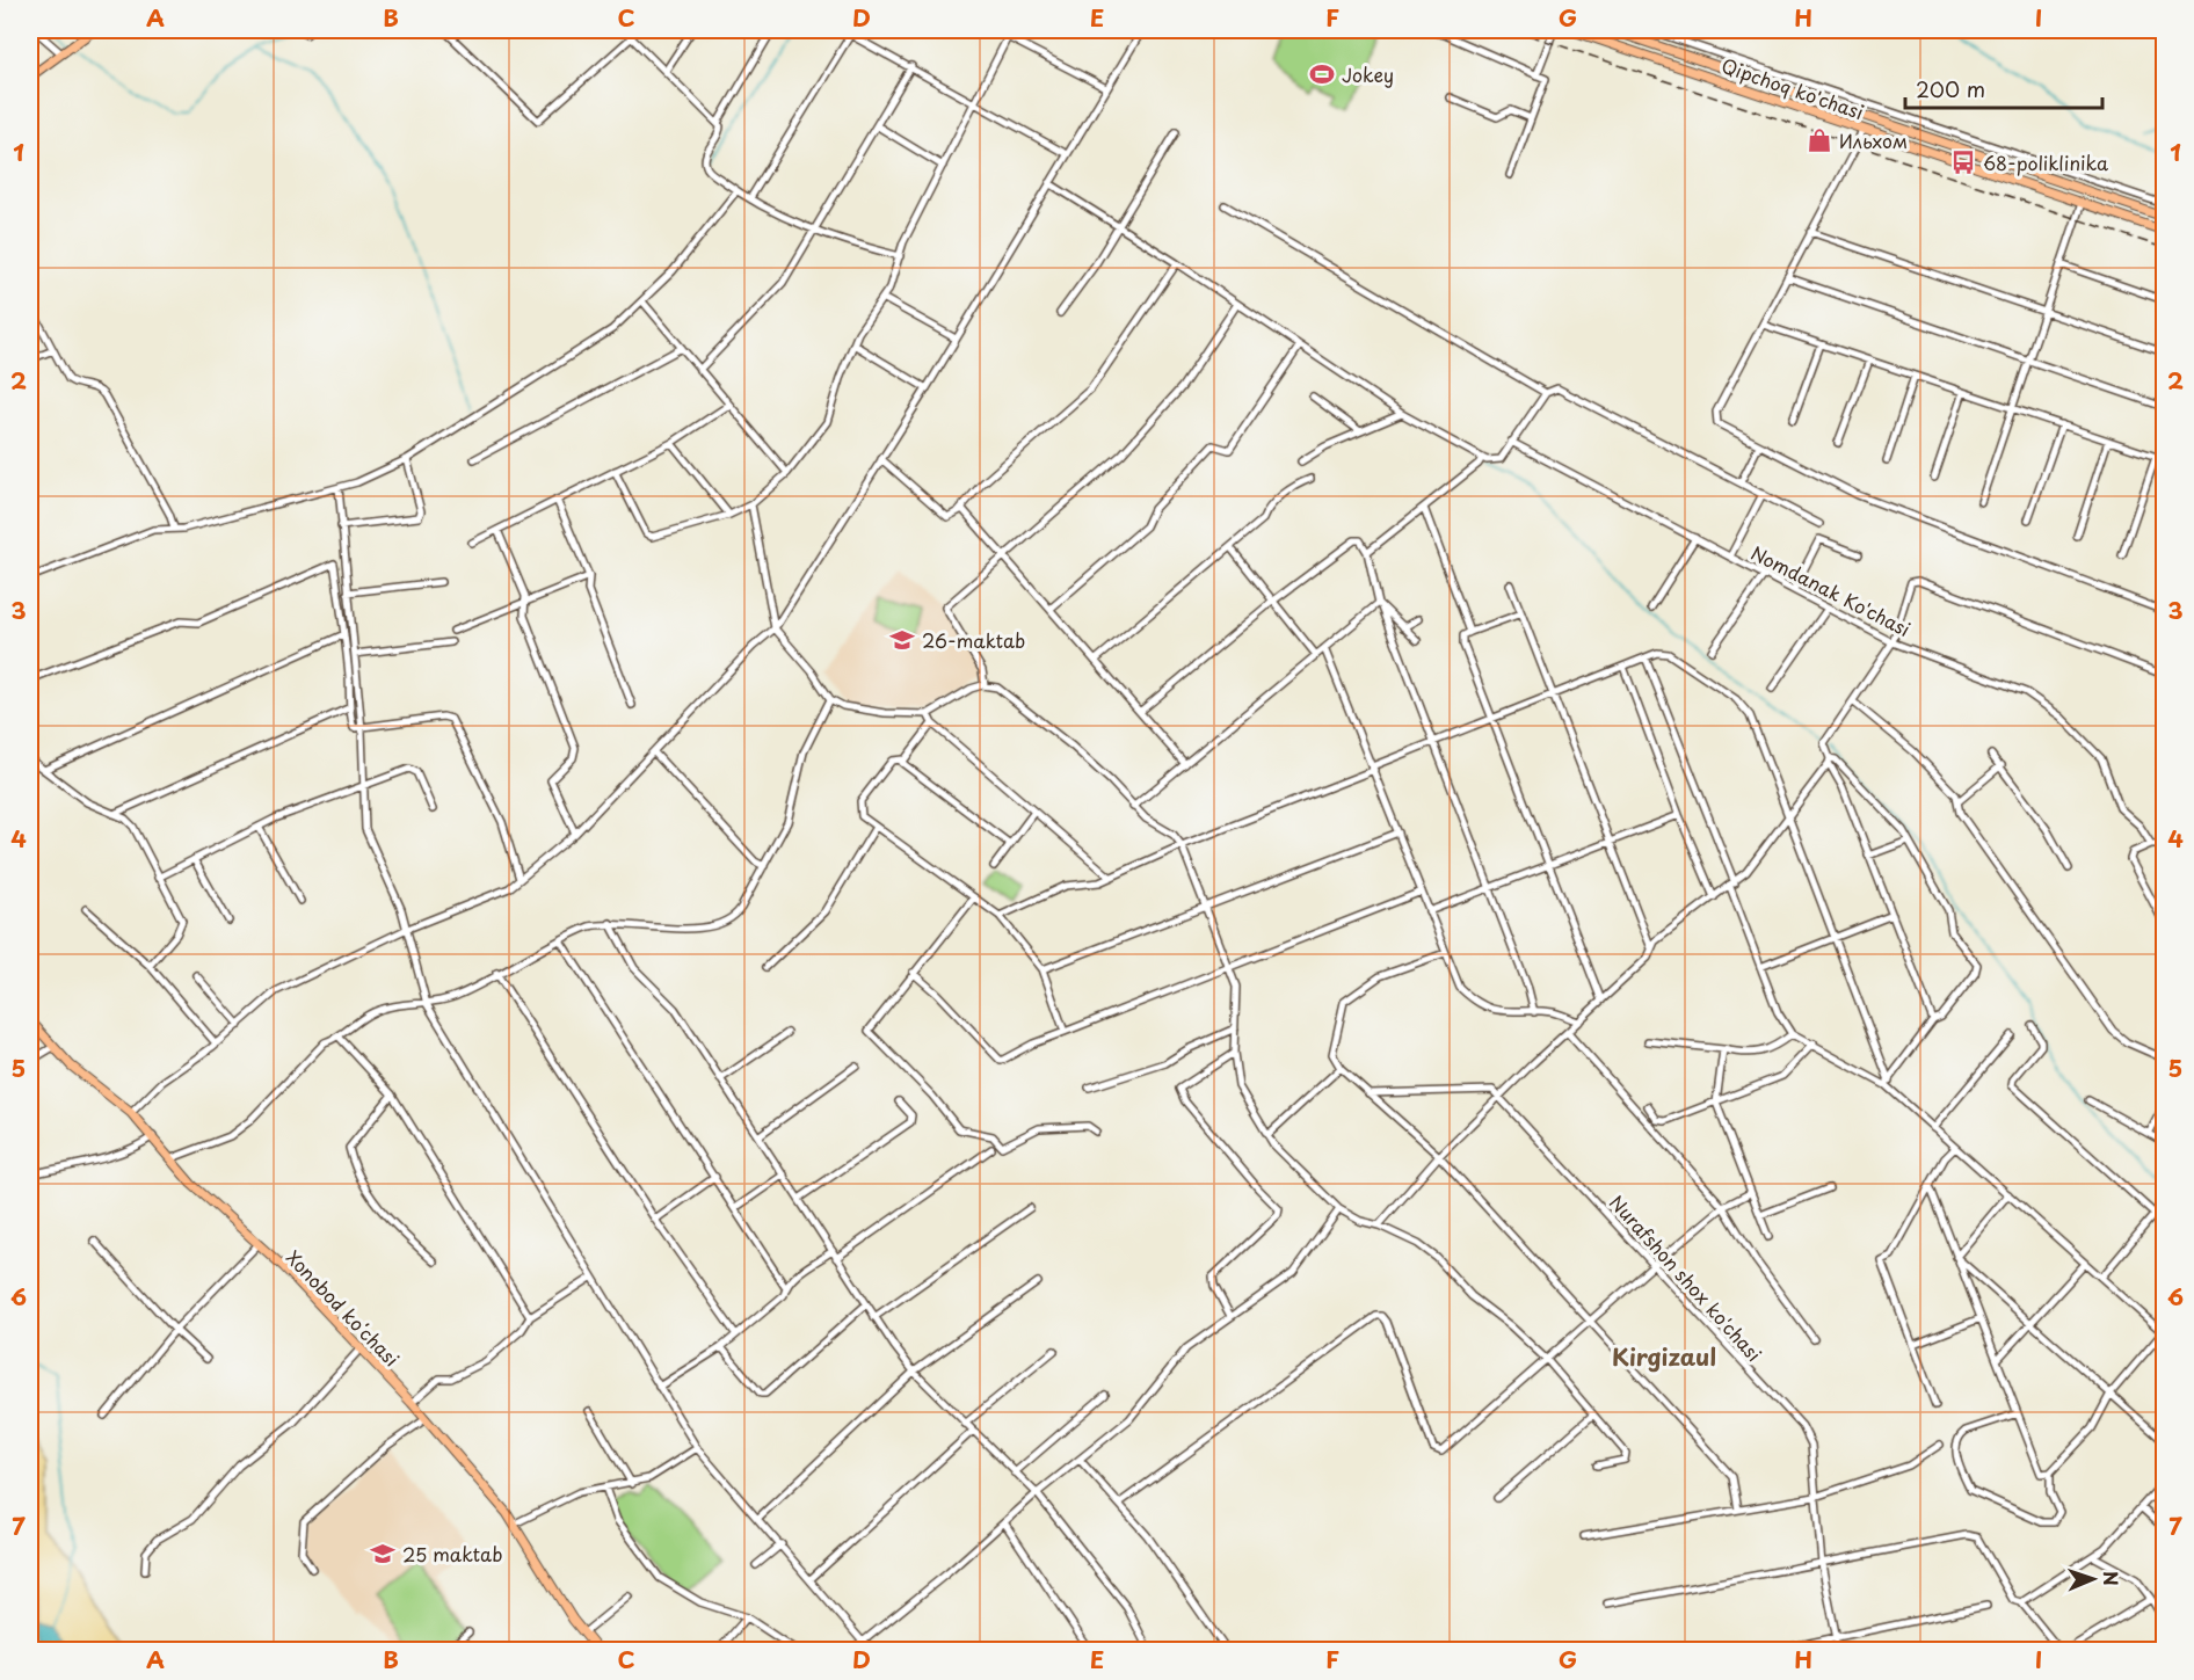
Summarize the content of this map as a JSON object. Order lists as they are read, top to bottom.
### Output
{
  "streets": {
    "main road": ["Qipchoq ko'chasi", "Xonobod koʻchasi"],
    "street": ["Nomdanak Ko'chasi", "Nurafshon shox ko'chasi"]
  },
  "districts": ["Kirgizaul"],
  "places": {
    "sports": ["Jokey"],
    "shop": ["Ильхом"],
    "bus stop": ["68-poliklinika"],
    "school or university": ["26-maktab", "25 maktab"]
  },
  "scale_bar": "200 m",
  "north": "right",
  "grid": {
    "columns": [
      "A",
      "B",
      "C",
      "D",
      "E",
      "F",
      "G",
      "H",
      "I"
    ],
    "rows": [
      "1",
      "2",
      "3",
      "4",
      "5",
      "6",
      "7"
    ]
  }
}
